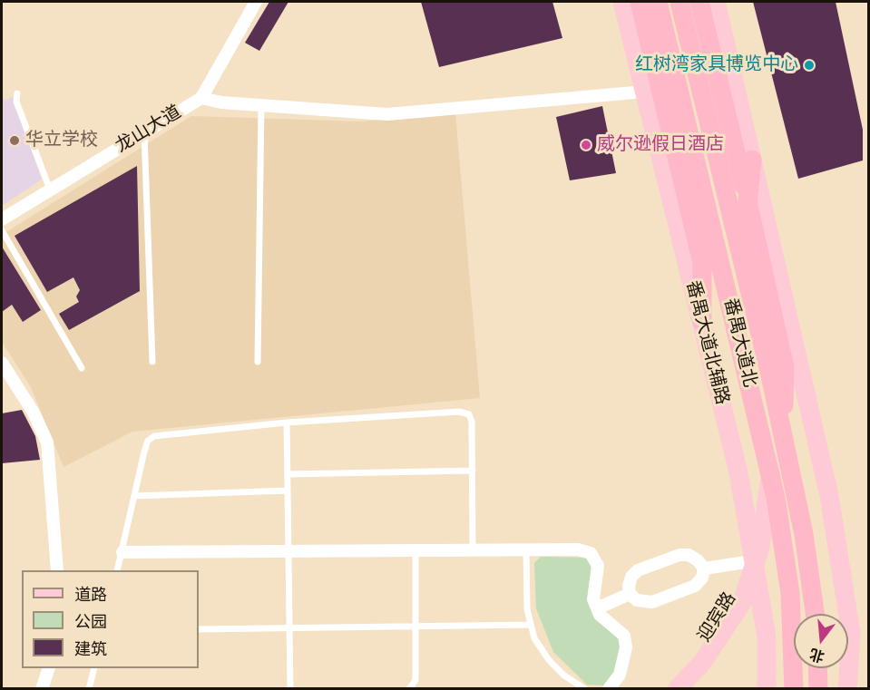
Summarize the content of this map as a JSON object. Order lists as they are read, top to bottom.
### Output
{
  "streets": {
    "highway": ["番禺大道北"],
    "main road": ["番禺大道北辅路", "迎宾路"],
    "street": ["龙山大道"]
  },
  "crossings": [
    ["番禺大道北辅路", "番禺大道北"],
    ["番禺大道北辅路", "迎宾路"]
  ],
  "places": ["红树湾家具博览中心", "华立学校", "威尔逊假日酒店"],
  "legend": ["道路", "公园", "建筑"],
  "north": "bottom"
}
